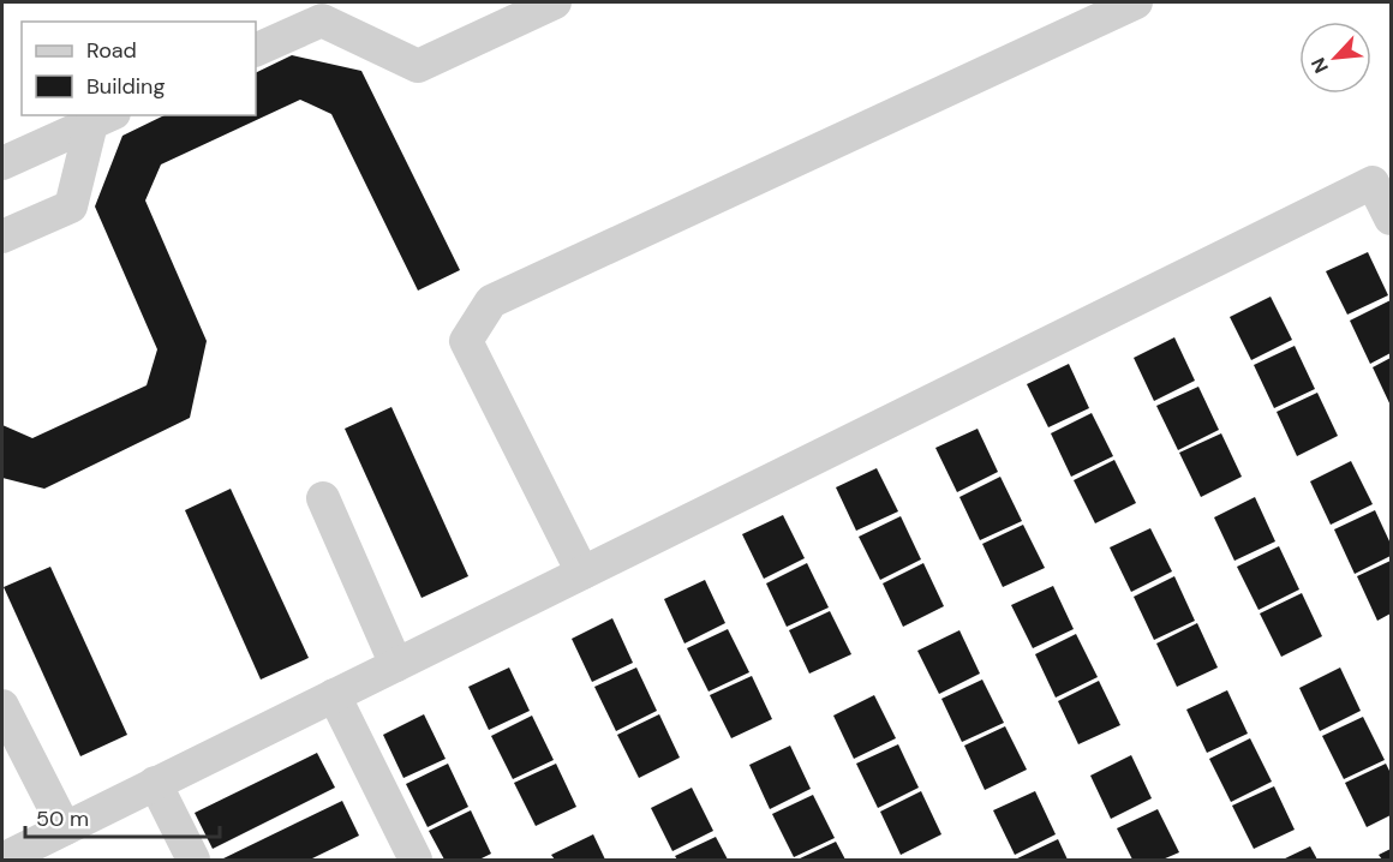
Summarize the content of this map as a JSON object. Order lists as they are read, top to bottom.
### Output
{
  "legend": ["Road", "Building"],
  "scale_bar": "50 m",
  "north": "bottom left"
}
